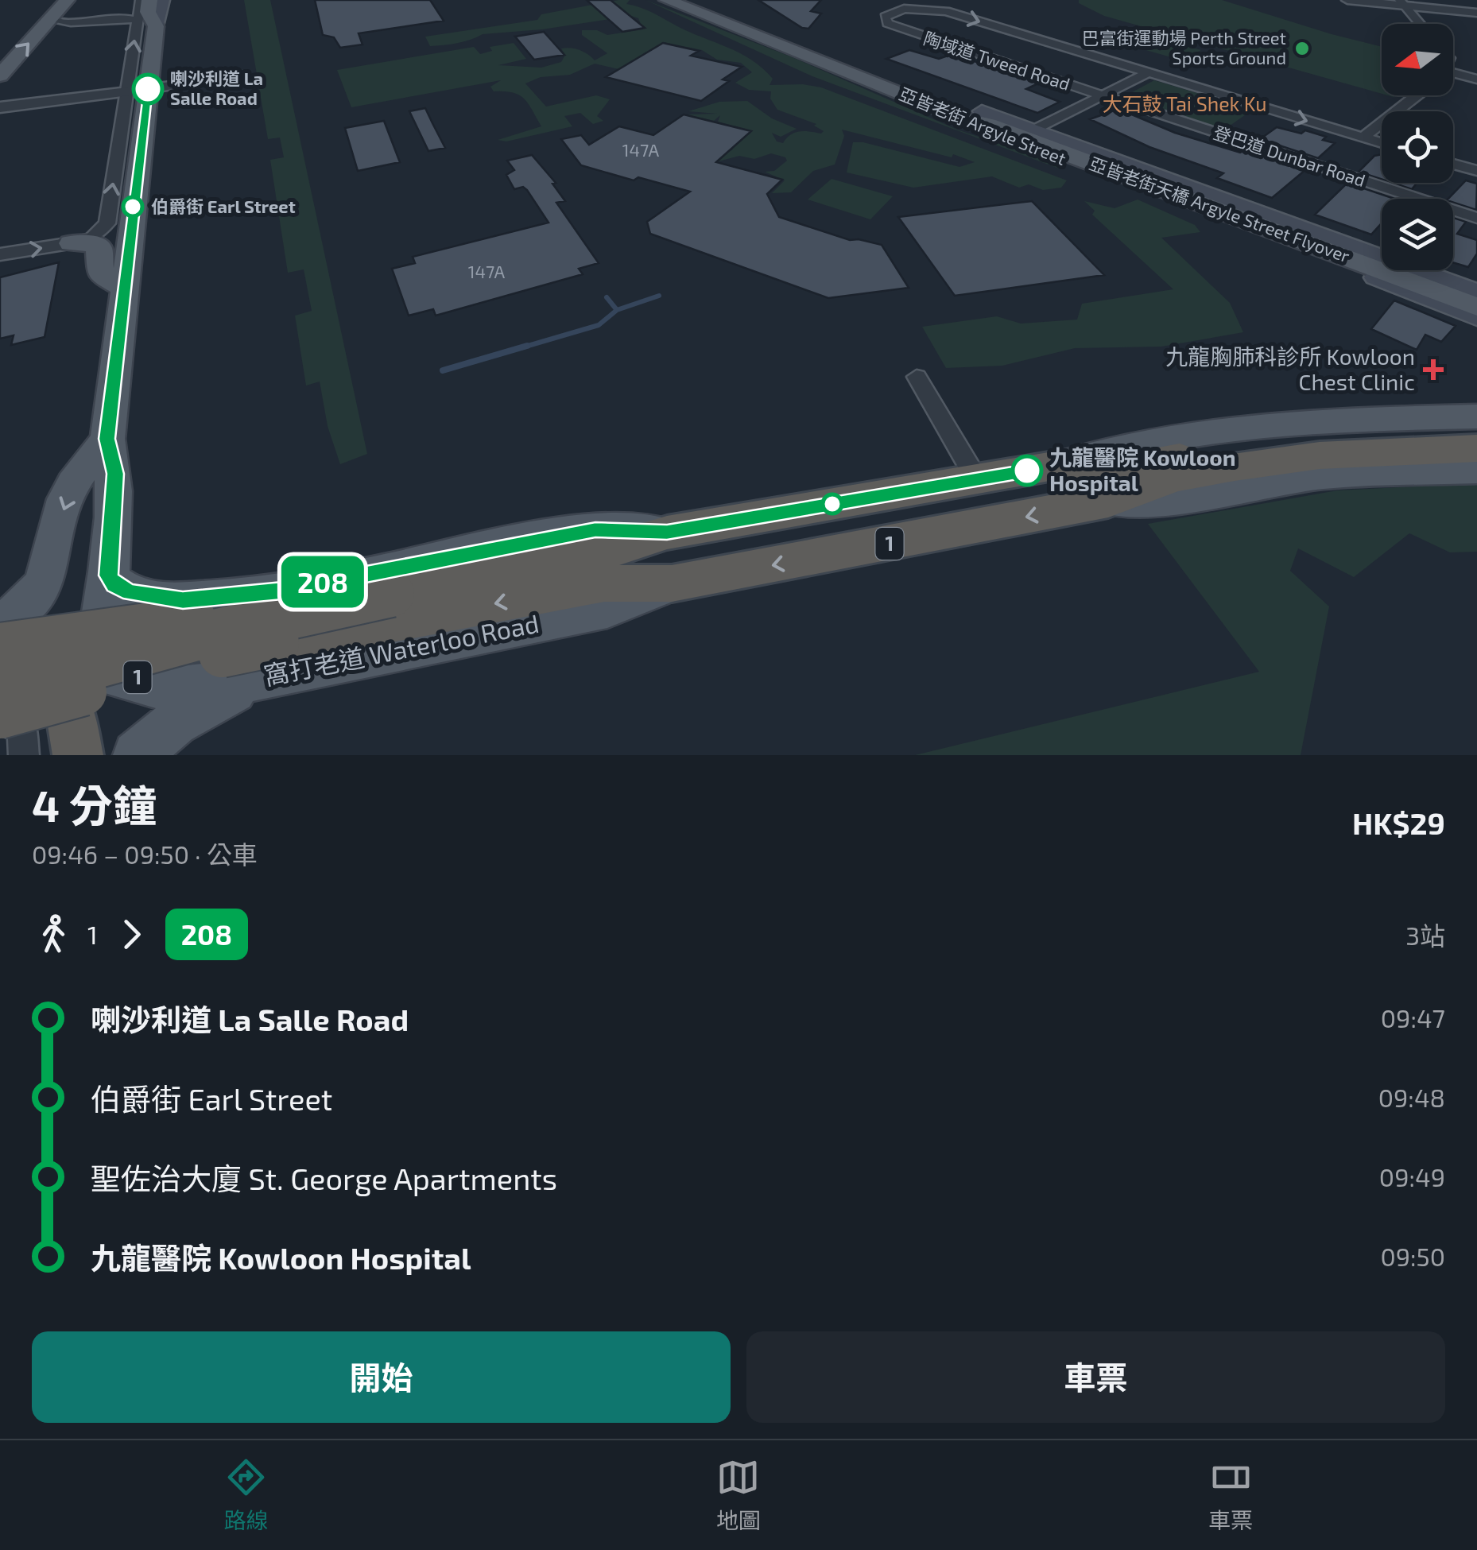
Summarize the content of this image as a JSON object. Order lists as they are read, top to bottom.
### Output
{
  "streets": {
    "highway": ["1", "窩打老道 Waterloo Road"],
    "main road": ["亞皆老街 Argyle Street", "亞皆老街天橋 Argyle Street Flyover"],
    "street": ["陶域道 Tweed Road", "登巴道 Dunbar Road"]
  },
  "crossings": [
    ["陶域道 Tweed Road", "登巴道 Dunbar Road"],
    ["亞皆老街 Argyle Street", "亞皆老街天橋 Argyle Street Flyover"],
    ["1", "窩打老道 Waterloo Road"]
  ],
  "districts": ["大石鼓 Tai Shek Ku"],
  "places": {
    "other": [
      "巴富街運動場 Perth Street Sports Ground",
      "喇沙利道 La Salle Road",
      "伯爵街 Earl Street",
      "九龍醫院 Kowloon Hospital"
    ],
    "health": ["九龍胸肺科診所 Kowloon Chest Clinic"]
  },
  "lines": ["bus line 208"],
  "house_numbers": ["147A", "147A"],
  "north": "left",
  "page": {
    "on_map": "208",
    "heading": ["4 分鐘", "09:46 – 09:50 · 公車", "HK$29"],
    "legs": ["1", "208", "3站"],
    "list": [
      {
        "name": "喇沙利道 La Salle Road",
        "value": "09:47"
      },
      {
        "name": "伯爵街 Earl Street",
        "value": "09:48"
      },
      {
        "name": "聖佐治大廈 St. George Apartments",
        "value": "09:49"
      },
      {
        "name": "九龍醫院 Kowloon Hospital",
        "value": "09:50"
      }
    ],
    "buttons": ["開始", "車票"],
    "tabs": ["路線", "地圖", "車票"]
  }
}
